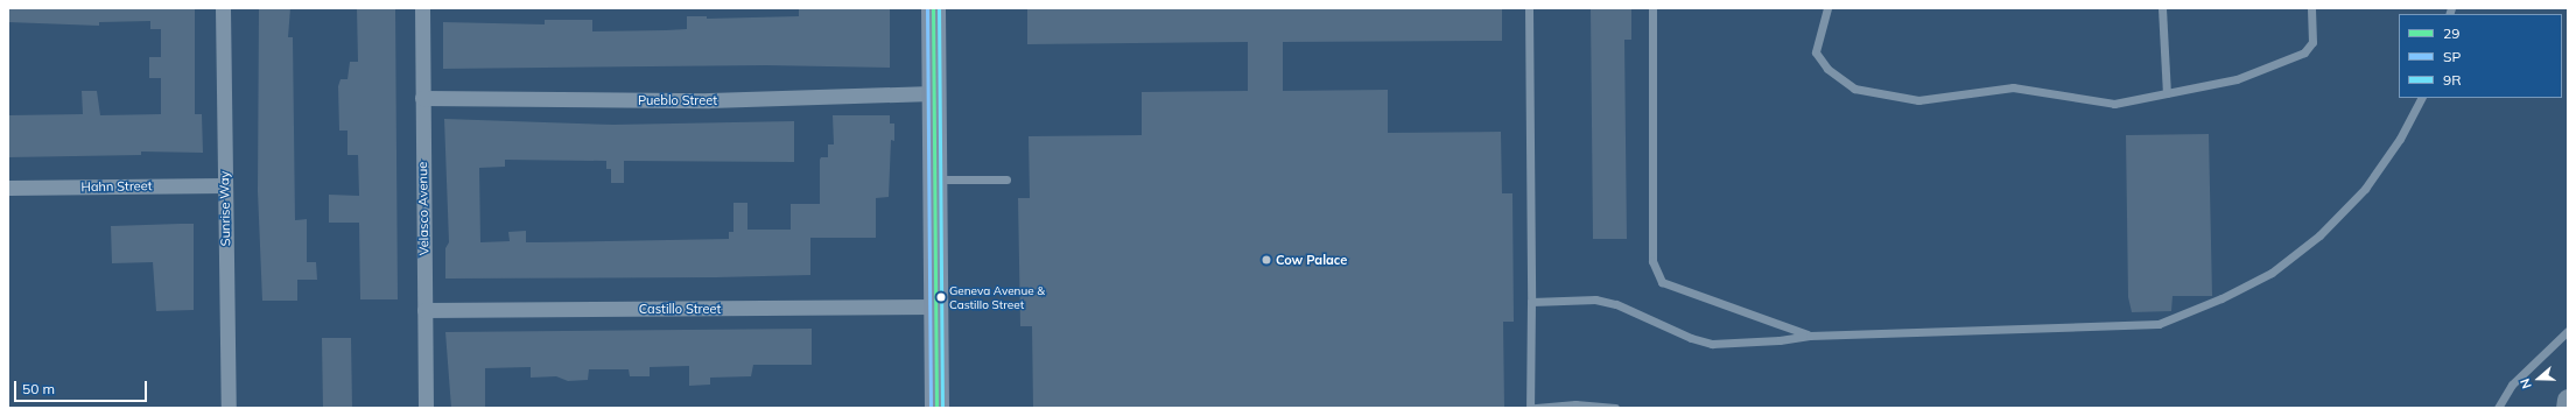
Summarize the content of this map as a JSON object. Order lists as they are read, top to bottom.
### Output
{
  "streets": {
    "street": [
      "Pueblo Street",
      "Hahn Street",
      "Sunrise Way",
      "Velasco Avenue",
      "Castillo Street"
    ]
  },
  "crossings": [
    ["Pueblo Street", "Velasco Avenue"],
    ["Hahn Street", "Sunrise Way"],
    ["Velasco Avenue", "Castillo Street"]
  ],
  "places": ["Cow Palace", "Geneva Avenue & Castillo Street"],
  "lines": ["transit line 29", "transit line SP", "transit line 9R"],
  "legend": ["29", "SP", "9R"],
  "scale_bar": "50 m",
  "north": "left"
}
